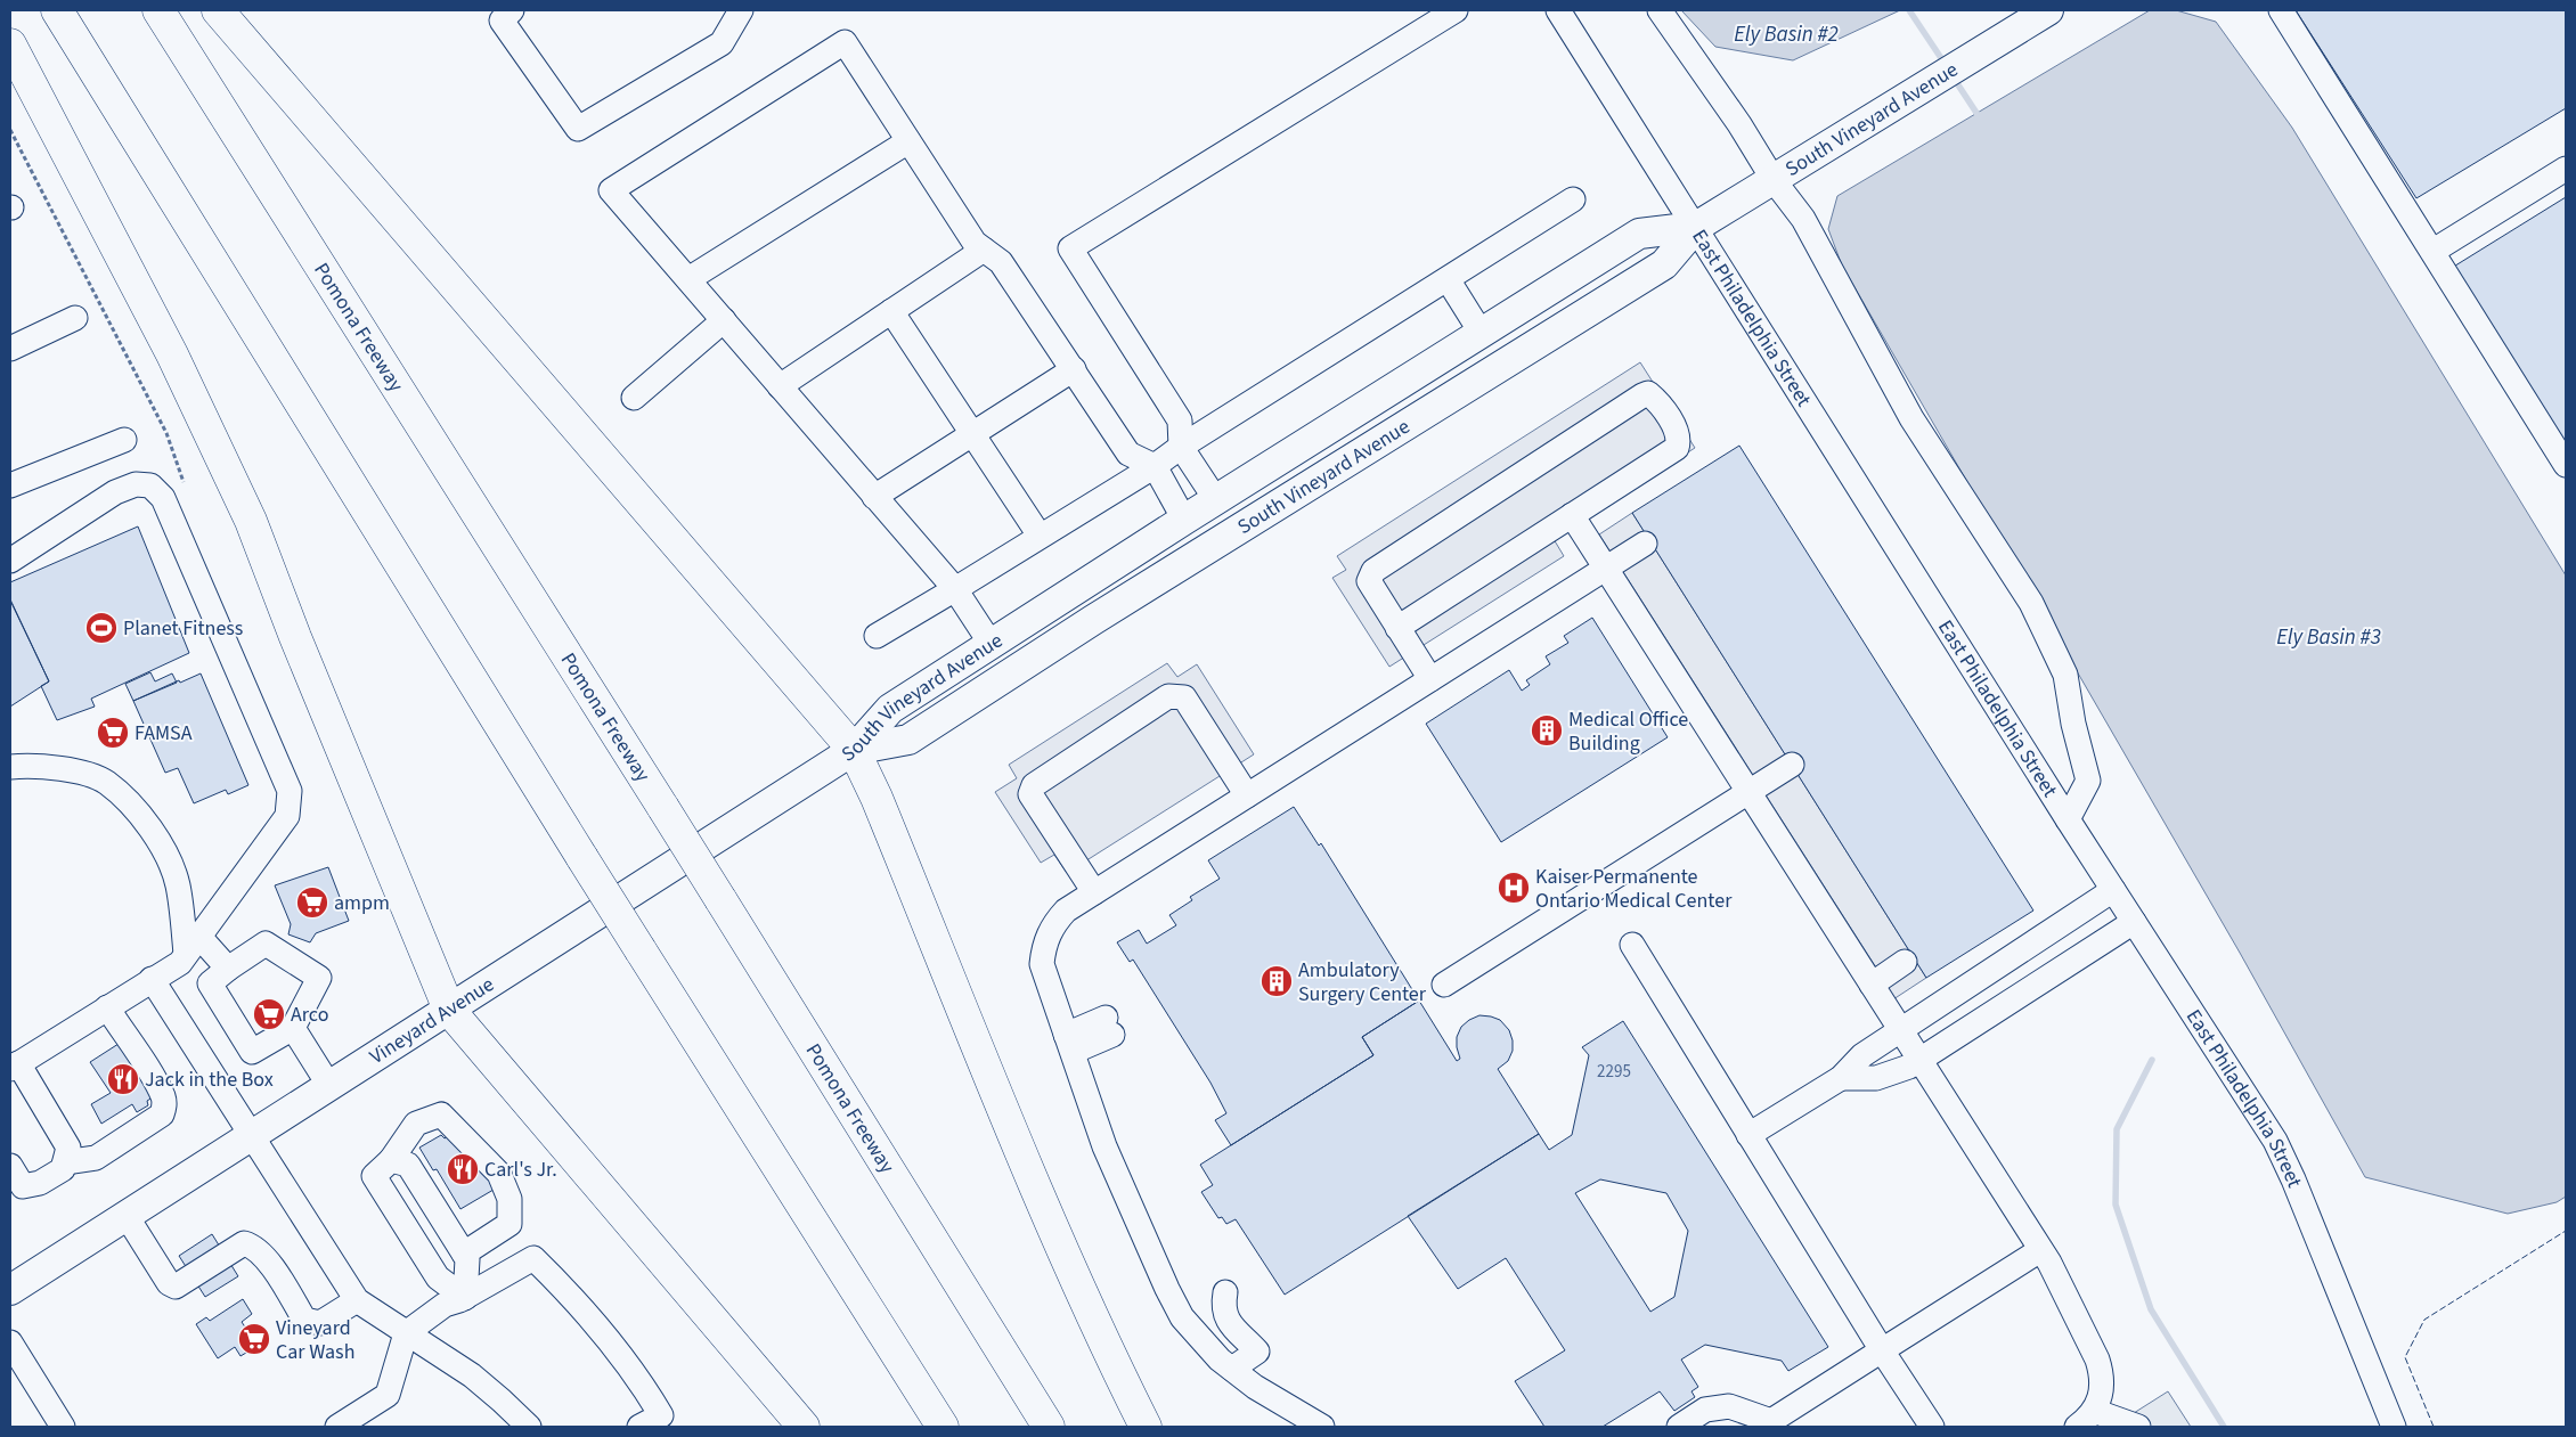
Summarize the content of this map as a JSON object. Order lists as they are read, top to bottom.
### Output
{
  "streets": {
    "highway": ["Pomona Freeway"],
    "main road": ["South Vineyard Avenue", "Vineyard Avenue"],
    "street": ["East Philadelphia Street"]
  },
  "crossings": [
    ["South Vineyard Avenue", "East Philadelphia Street"],
    ["South Vineyard Avenue", "Vineyard Avenue"]
  ],
  "water": ["Ely Basin #2", "Ely Basin #3"],
  "places": {
    "sports": ["Planet Fitness"],
    "building": ["Medical Office Building", "Ambulatory Surgery Center"],
    "supermarket": [
      "FAMSA",
      "ampm",
      "Arco",
      "Vineyard Car Wash"
    ],
    "hospital": ["Kaiser Permanente Ontario Medical Center"],
    "restaurant": ["Jack in the Box", "Carl's Jr."]
  },
  "house_numbers": ["2295"]
}
